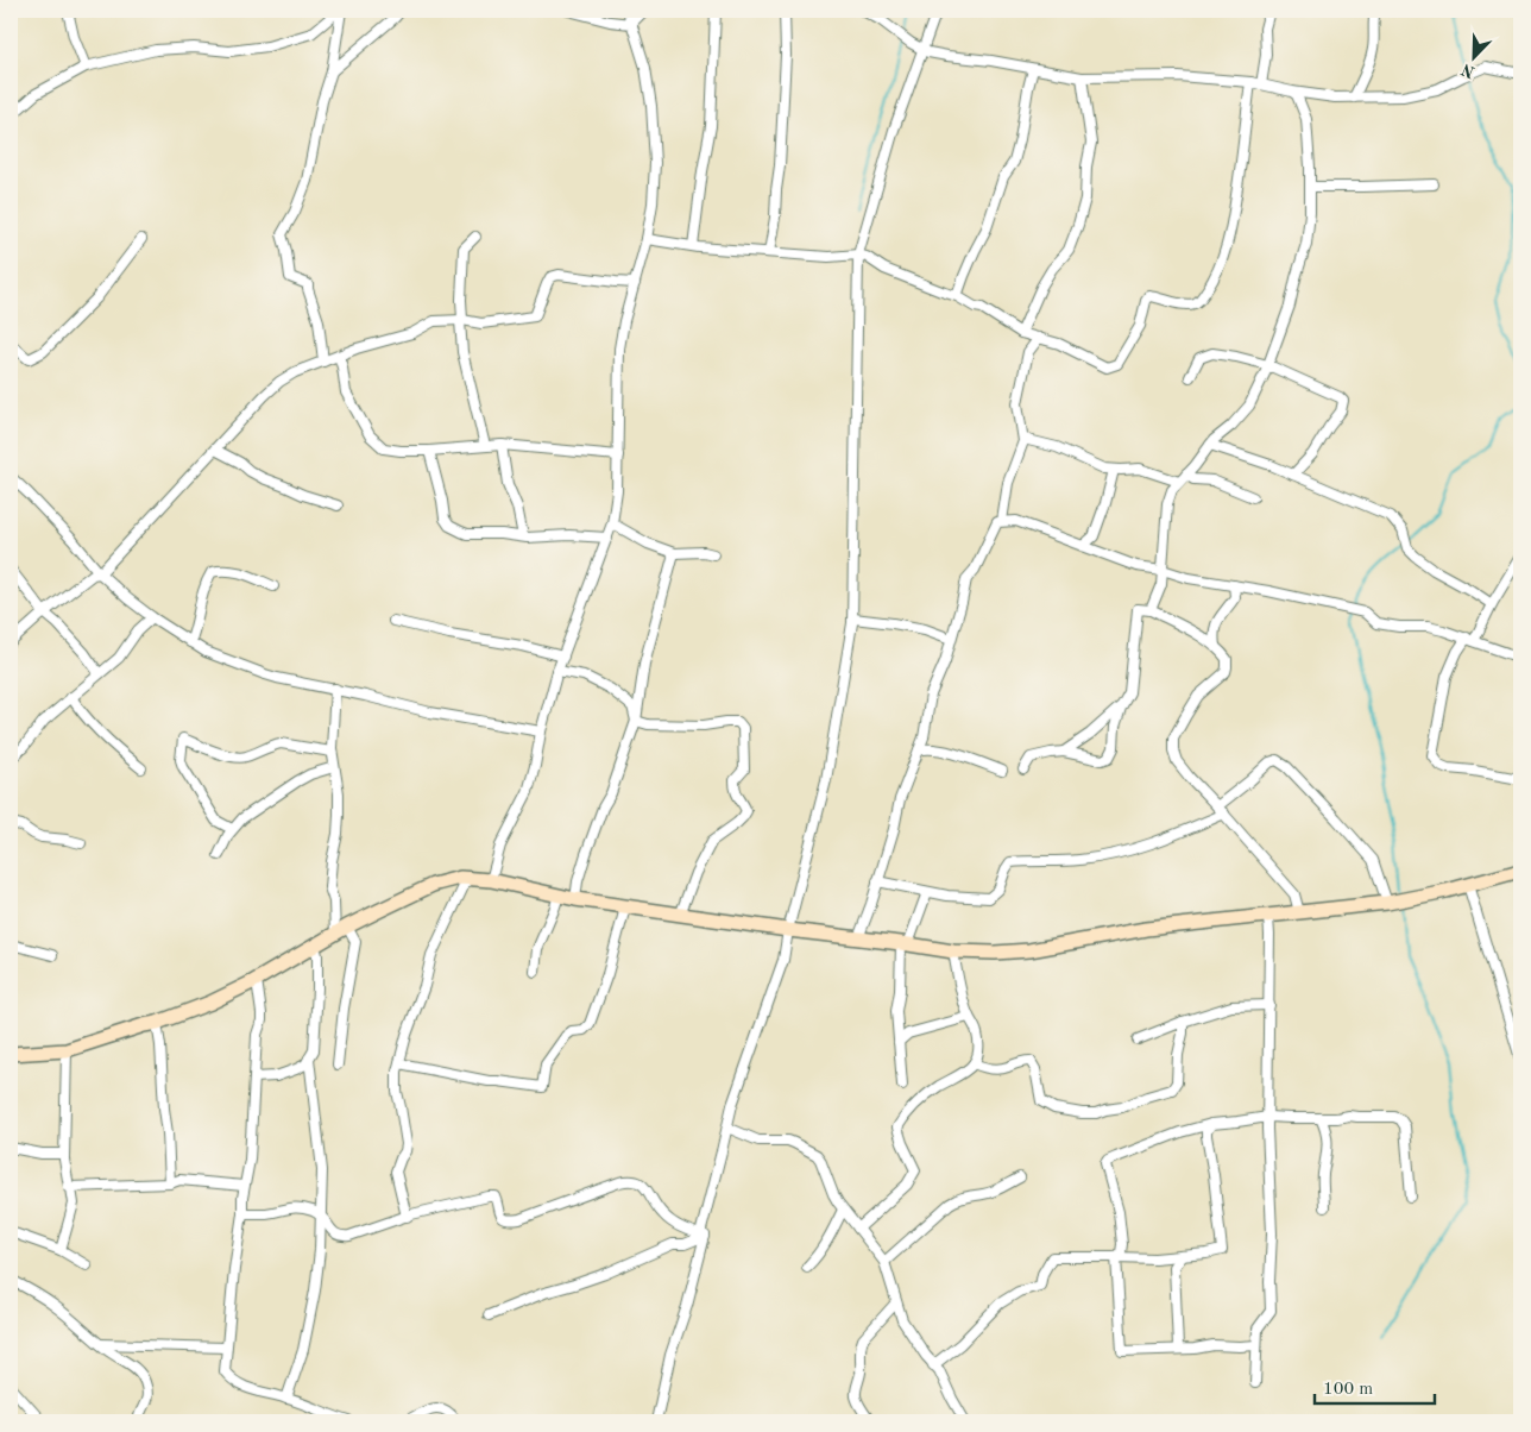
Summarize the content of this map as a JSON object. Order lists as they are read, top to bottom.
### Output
{
  "scale_bar": "100 m",
  "north": "bottom left"
}
